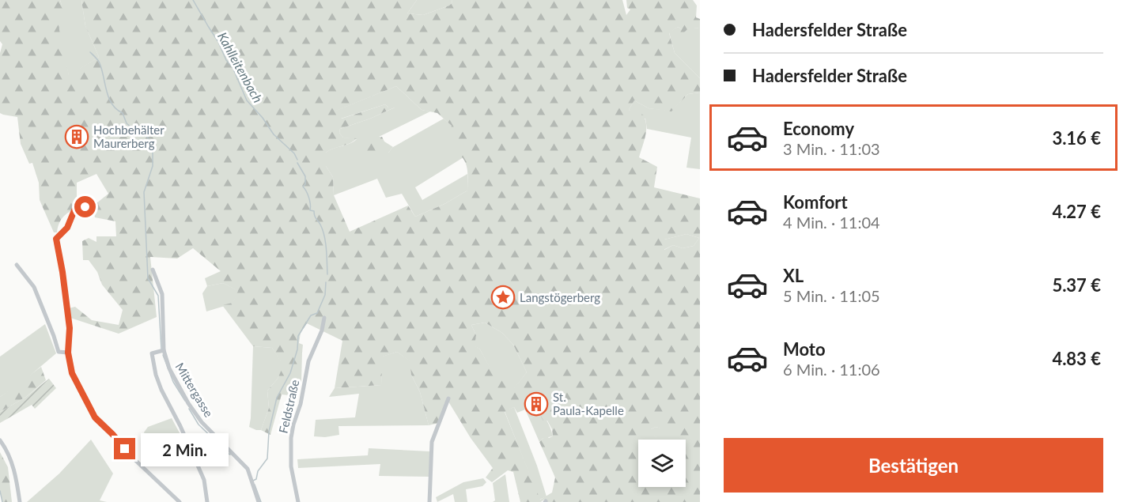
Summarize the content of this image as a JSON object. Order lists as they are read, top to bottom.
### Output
{
  "streets": {
    "street": ["Mittergasse", "Feldstraße"]
  },
  "water": ["Kahlleitenbach"],
  "places": {
    "building": ["Hochbehälter Maurerberg", "St. Paula-Kapelle"],
    "place": ["Langstögerberg"]
  },
  "page": {
    "banner": ["Hadersfelder Straße", "Hadersfelder Straße"],
    "list": [
      {
        "name": "Economy",
        "note": "3 Min. · 11:03",
        "value": "3.16 €"
      },
      {
        "name": "Komfort",
        "note": "4 Min. · 11:04",
        "value": "4.27 €"
      },
      {
        "name": "XL",
        "note": "5 Min. · 11:05",
        "value": "5.37 €"
      },
      {
        "name": "Moto",
        "note": "6 Min. · 11:06",
        "value": "4.83 €"
      }
    ],
    "buttons": "Bestätigen",
    "bubble": "2 Min."
  }
}
